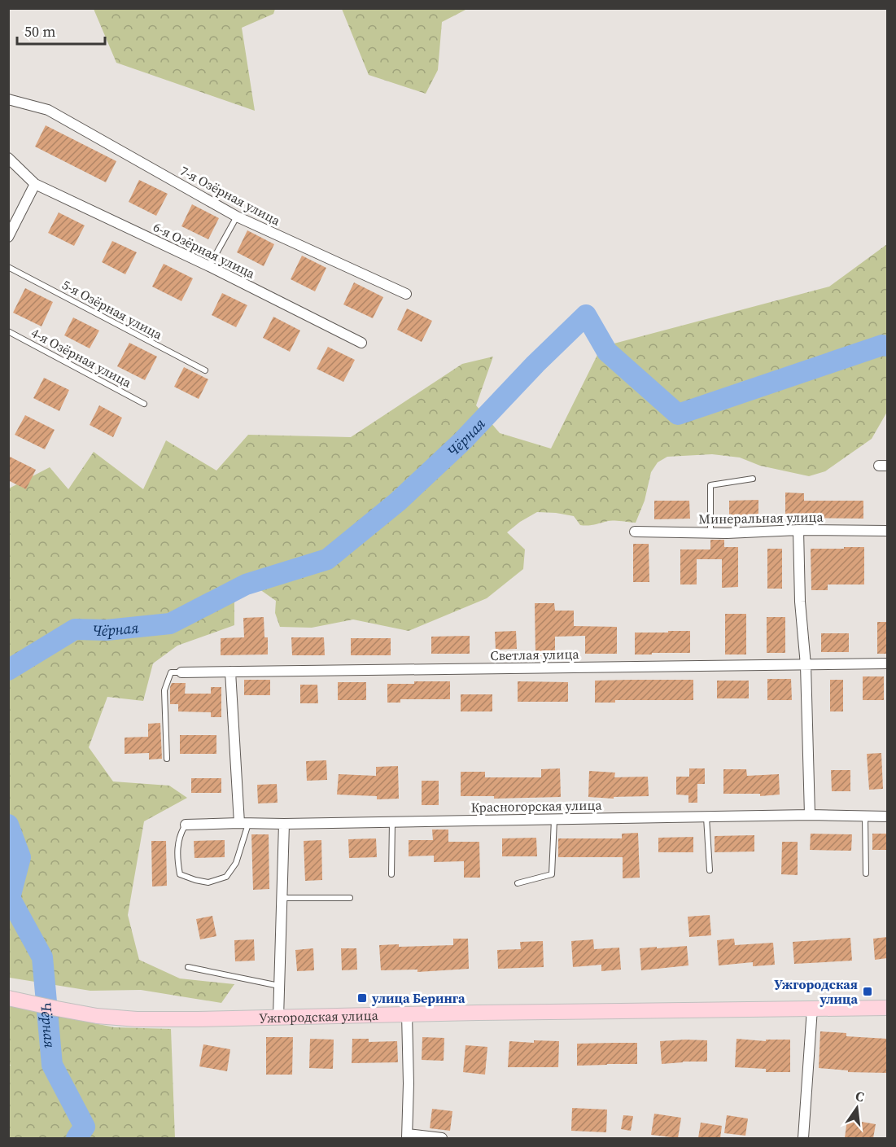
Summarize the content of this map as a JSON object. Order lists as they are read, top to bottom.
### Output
{
  "streets": {
    "main road": ["Ужгородская улица"],
    "street": [
      "7-я Озёрная улица",
      "6-я Озёрная улица",
      "Минеральная улица",
      "Светлая улица",
      "Красногорская улица"
    ],
    "lane": ["5-я Озёрная улица", "4-я Озёрная улица"]
  },
  "water": ["Чёрная"],
  "places": {
    "transit": ["Ужгородская улица", "улица Беринга"]
  },
  "scale_bar": "50 m",
  "north": "top"
}
